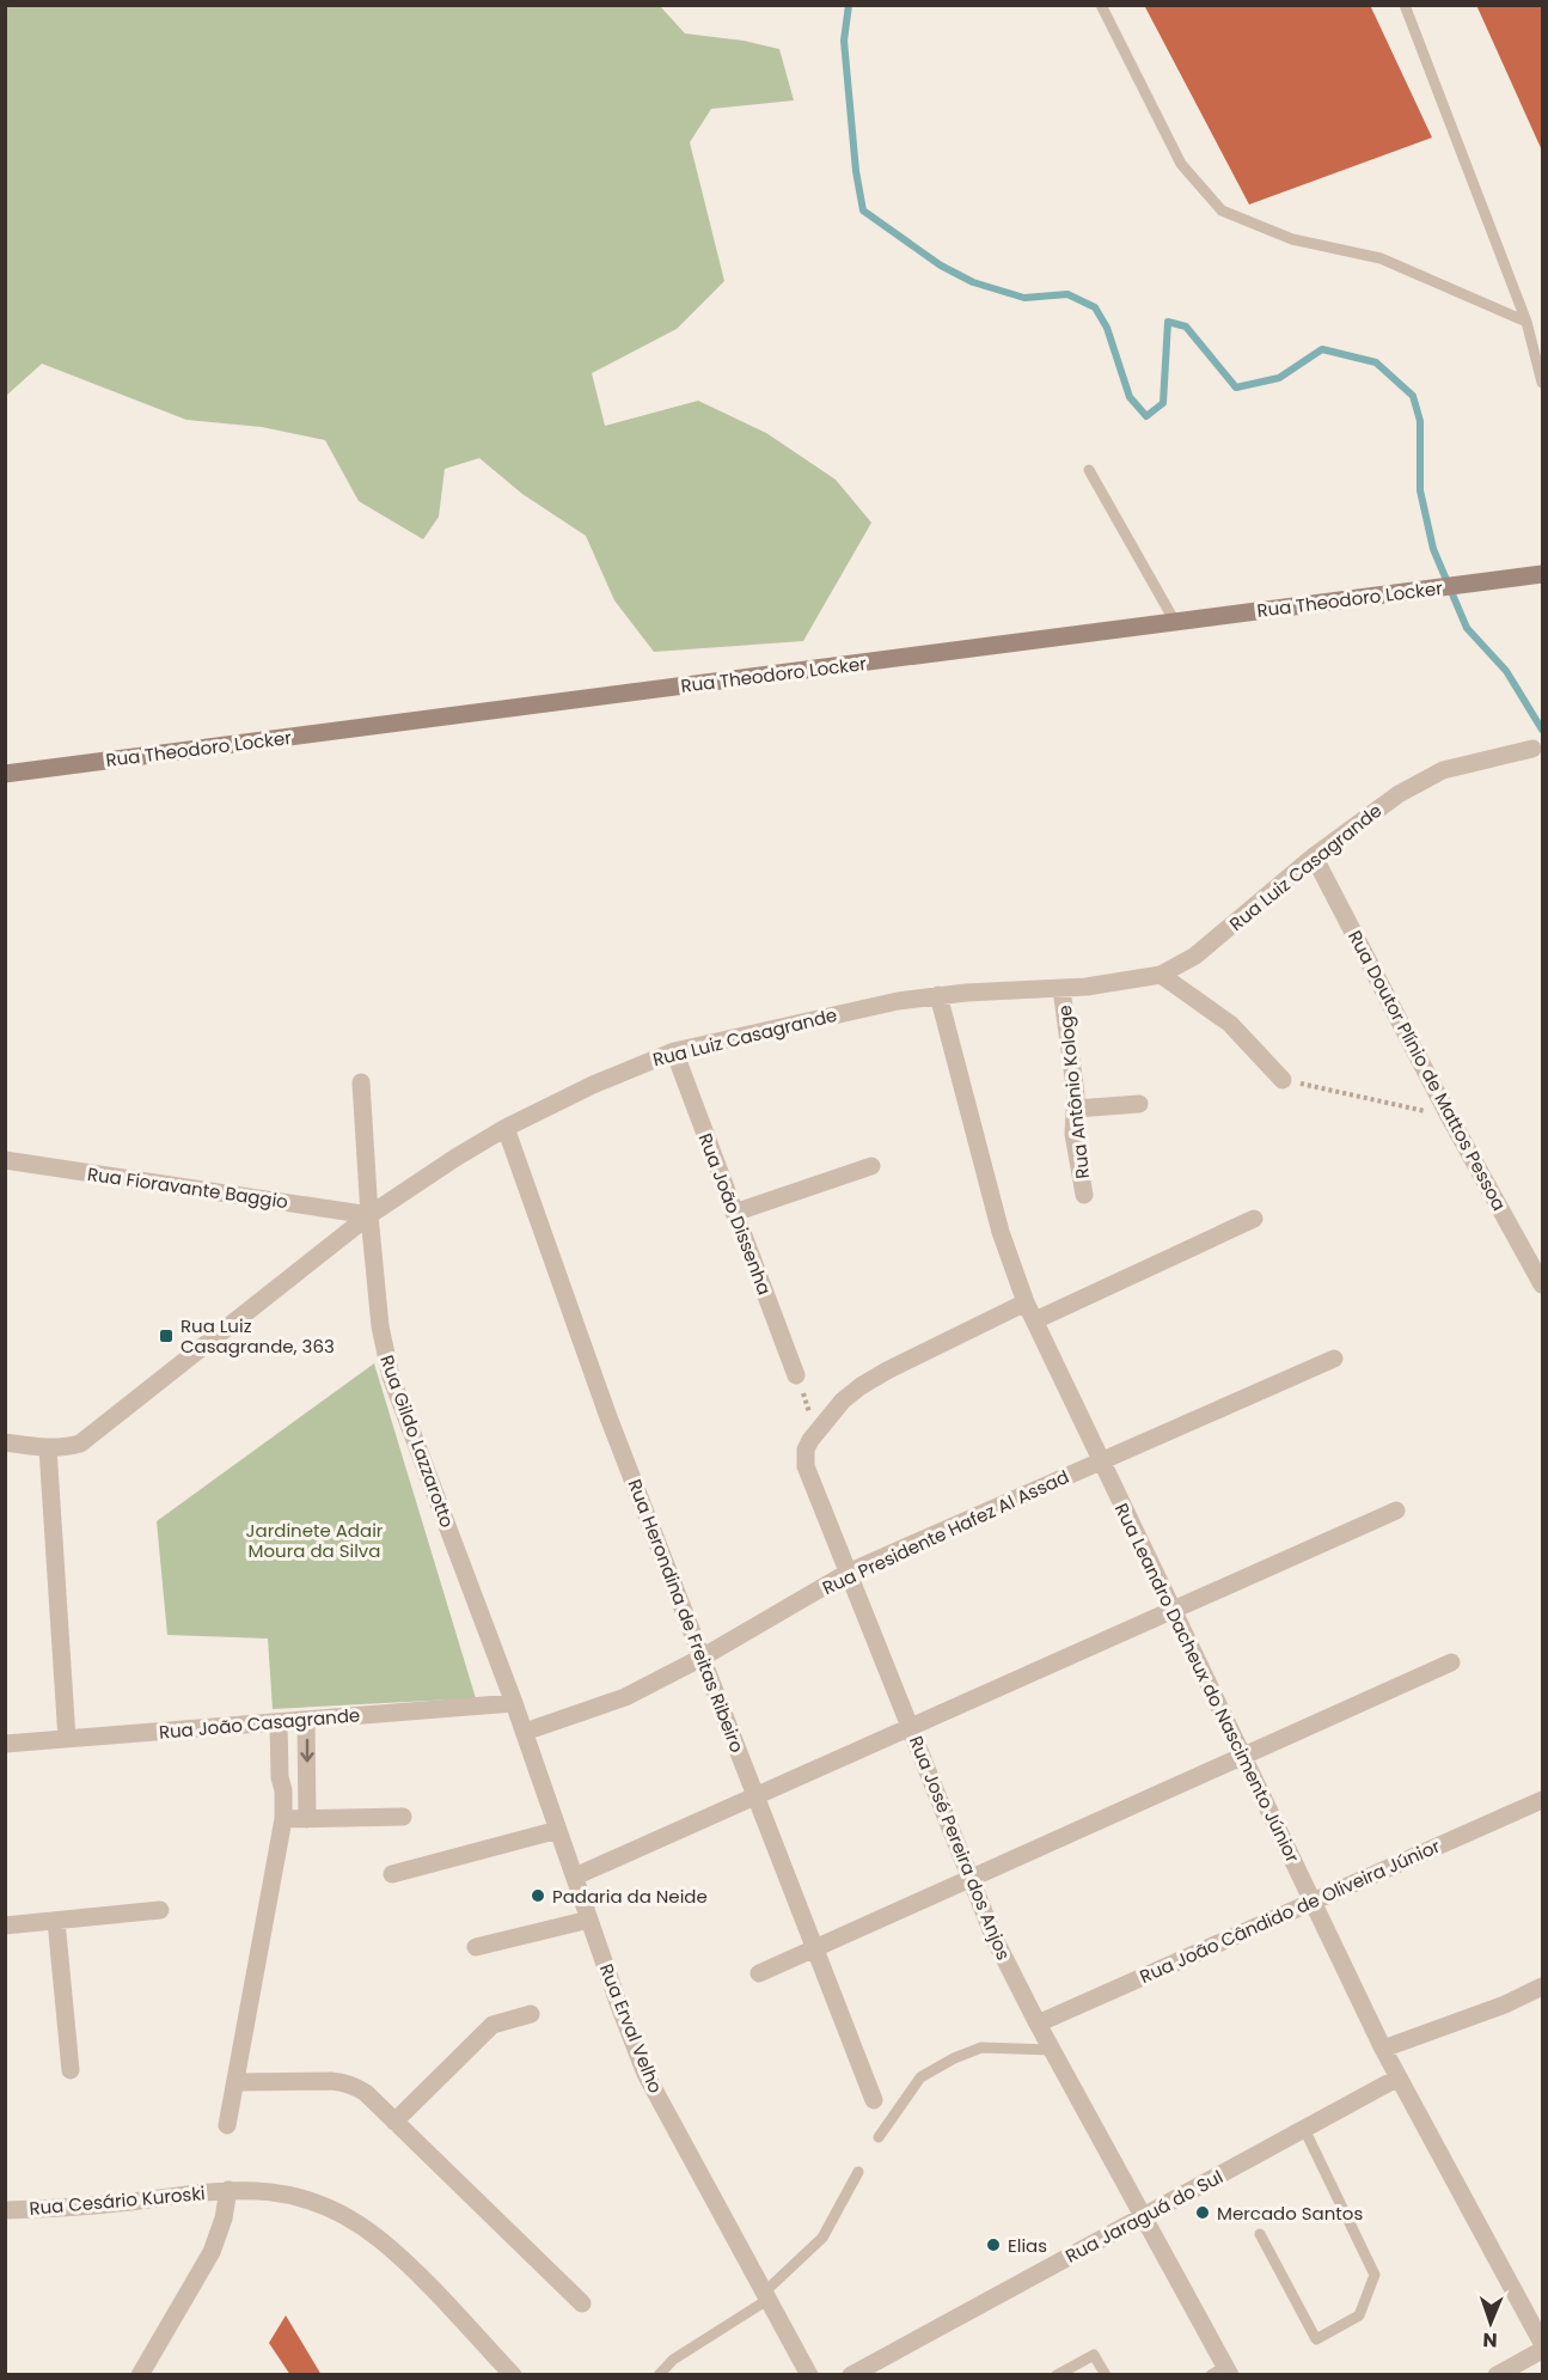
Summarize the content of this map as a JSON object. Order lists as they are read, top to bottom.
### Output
{
  "streets": {
    "main road": ["Rua Theodoro Locker"],
    "street": [
      "Rua Luiz Casagrande",
      "Rua Doutor Plínio de Mattos Pessoa",
      "Rua Antônio Kologe",
      "Rua Fioravante Baggio",
      "Rua João Dissenha",
      "Rua Gildo Lazzarotto",
      "Rua Presidente Hafez Al Assad",
      "Rua Herondina de Freitas Ribeiro",
      "Rua Leandro Dacheux do Nascimento Júnior",
      "Rua João Casagrande",
      "Rua José Pereira dos Anjos",
      "Rua João Cândido de Oliveira Júnior",
      "Rua Erval Velho",
      "Rua Cesário Kuroski",
      "Rua Jaraguá do Sul"
    ]
  },
  "crossings": [
    ["Rua Luiz Casagrande", "Rua Doutor Plínio de Mattos Pessoa"],
    ["Rua Luiz Casagrande", "Rua Antônio Kologe"],
    ["Rua Luiz Casagrande", "Rua Fioravante Baggio"],
    ["Rua Luiz Casagrande", "Rua João Dissenha"],
    ["Rua Luiz Casagrande", "Rua Gildo Lazzarotto"],
    ["Rua Luiz Casagrande", "Rua Herondina de Freitas Ribeiro"],
    ["Rua Luiz Casagrande", "Rua Leandro Dacheux do Nascimento Júnior"],
    ["Rua Fioravante Baggio", "Rua Gildo Lazzarotto"],
    ["Rua Gildo Lazzarotto", "Rua João Casagrande"],
    ["Rua Gildo Lazzarotto", "Rua Erval Velho"],
    ["Rua Presidente Hafez Al Assad", "Rua Herondina de Freitas Ribeiro"],
    ["Rua Presidente Hafez Al Assad", "Rua Leandro Dacheux do Nascimento Júnior"],
    ["Rua Presidente Hafez Al Assad", "Rua José Pereira dos Anjos"],
    ["Rua Presidente Hafez Al Assad", "Rua Erval Velho"],
    ["Rua Leandro Dacheux do Nascimento Júnior", "Rua João Cândido de Oliveira Júnior"],
    ["Rua Leandro Dacheux do Nascimento Júnior", "Rua Jaraguá do Sul"],
    ["Rua João Casagrande", "Rua Erval Velho"],
    ["Rua José Pereira dos Anjos", "Rua João Cândido de Oliveira Júnior"],
    ["Rua José Pereira dos Anjos", "Rua Jaraguá do Sul"]
  ],
  "parks": ["Jardinete Adair Moura da Silva"],
  "places": {
    "transit": ["Rua Luiz Casagrande, 363"],
    "other": ["Padaria da Neide", "Mercado Santos", "Elias"]
  },
  "north": "bottom"
}
